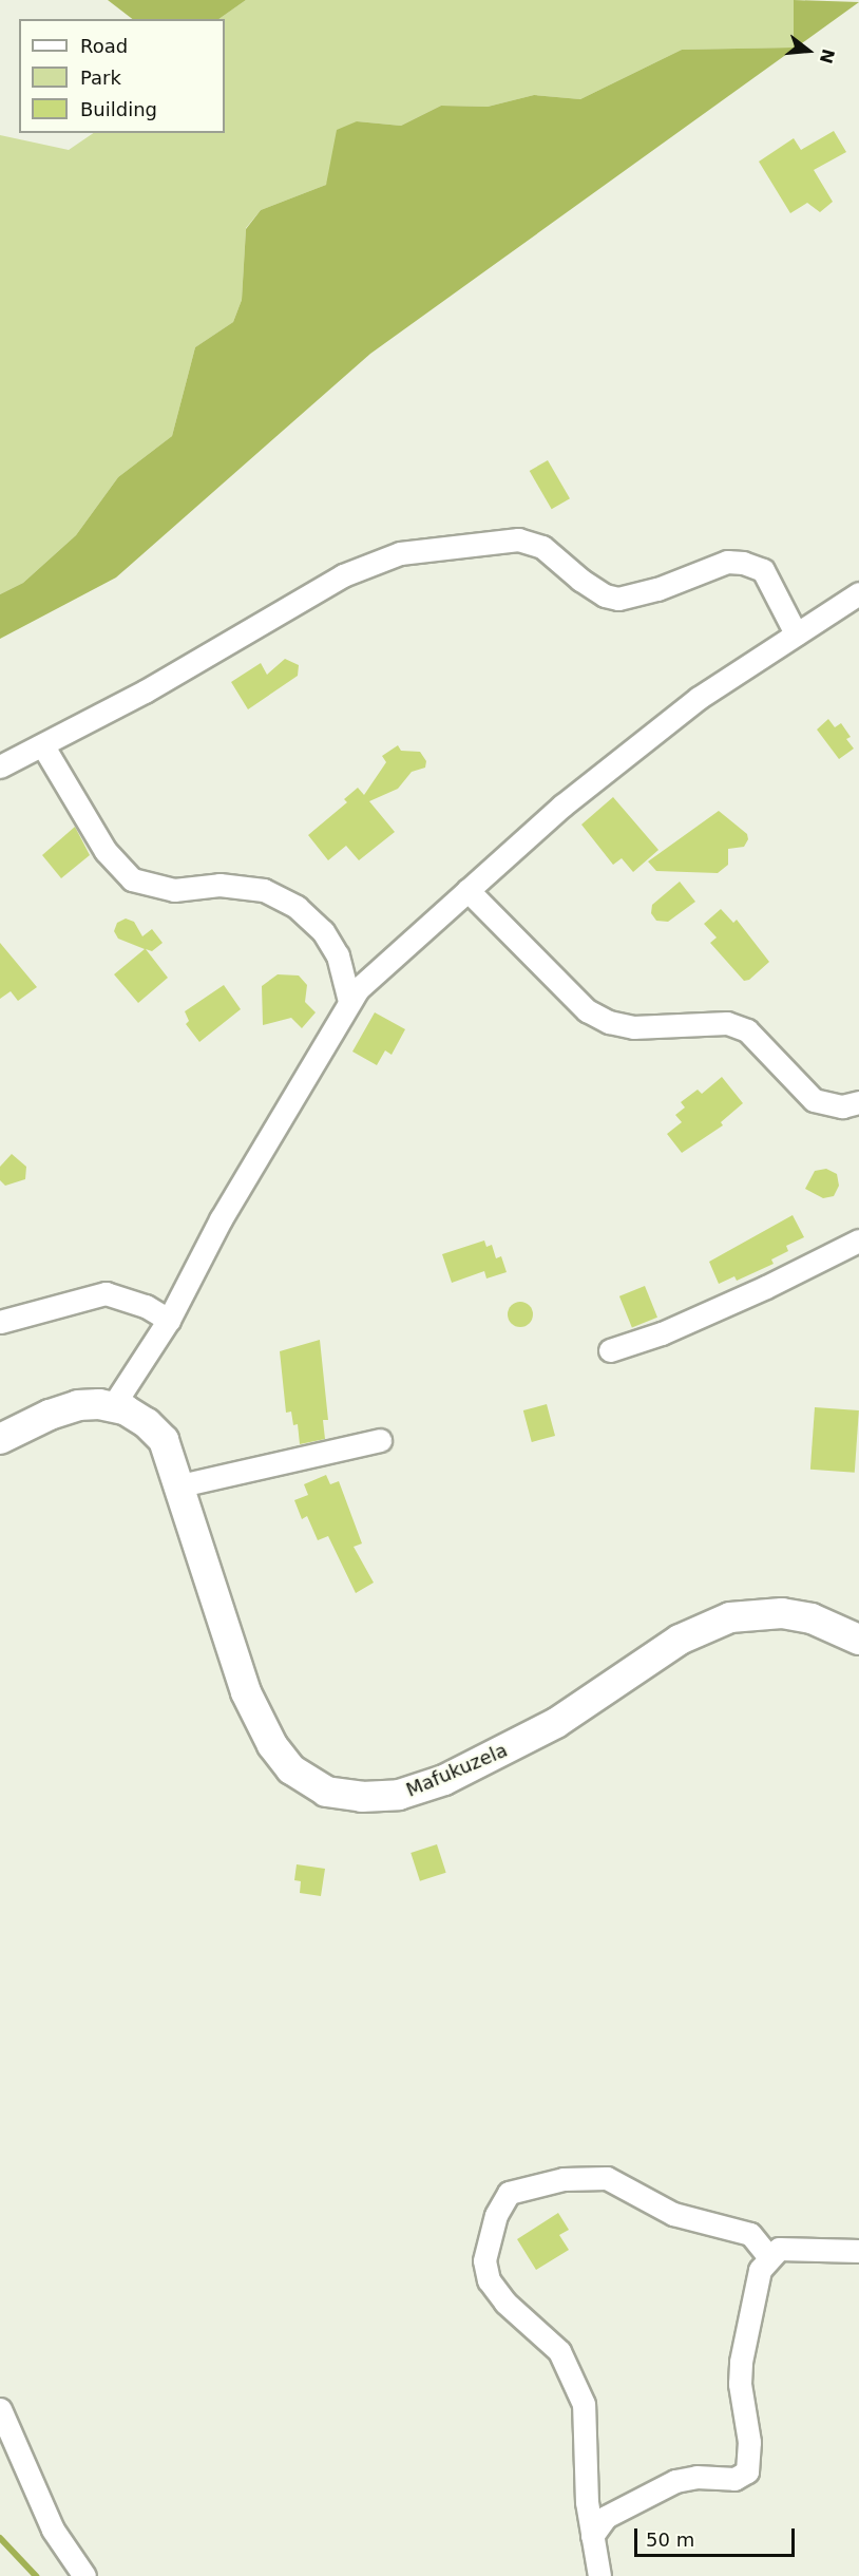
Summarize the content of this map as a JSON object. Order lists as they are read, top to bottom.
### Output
{
  "streets": {
    "main road": ["Mafukuzela"]
  },
  "legend": ["Road", "Park", "Building"],
  "scale_bar": "50 m",
  "north": "right"
}
